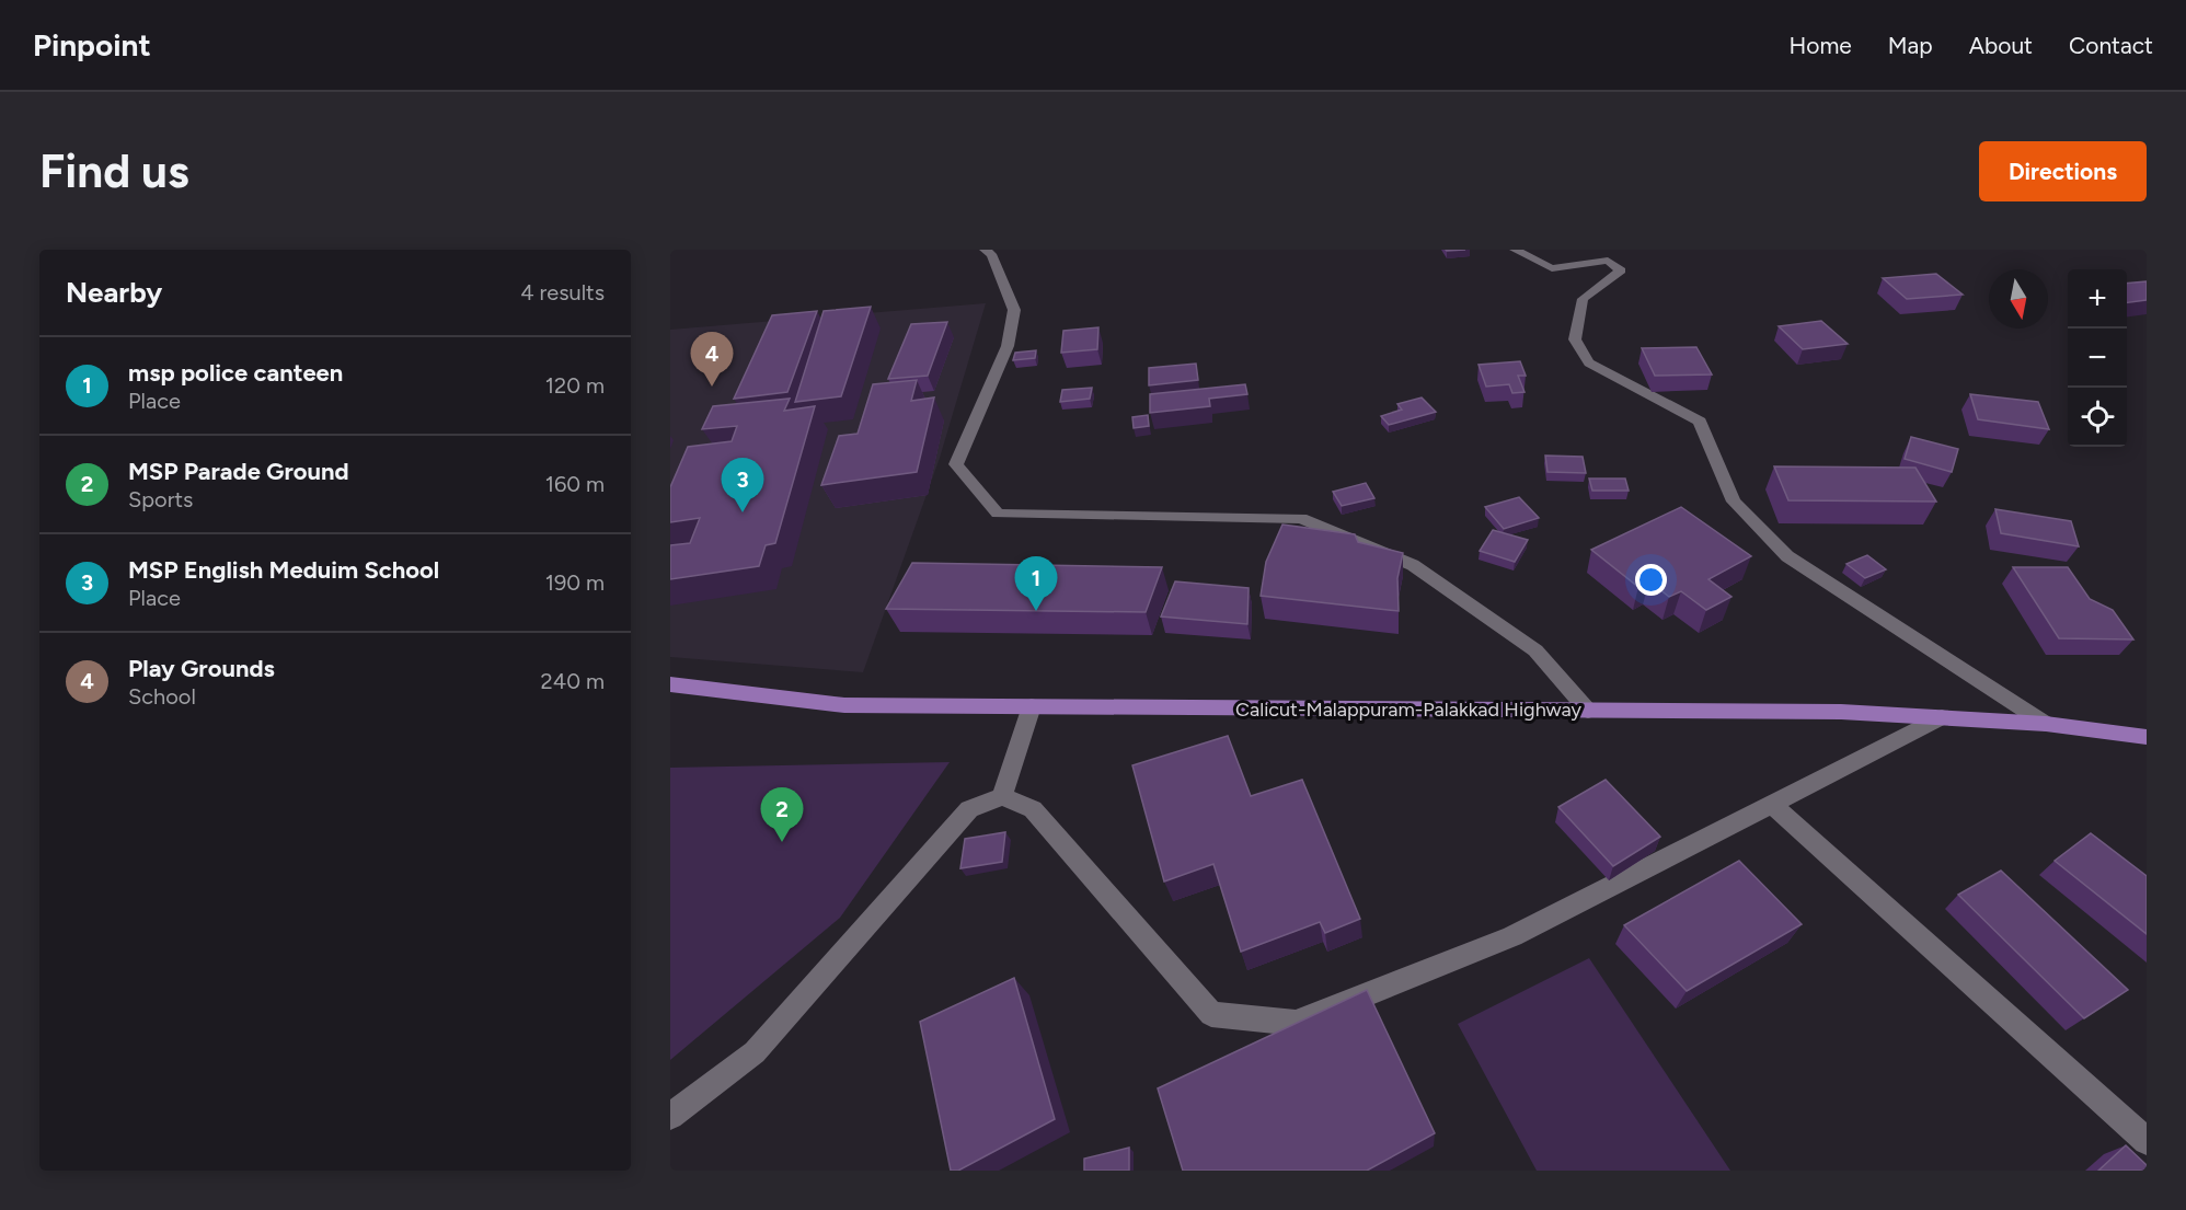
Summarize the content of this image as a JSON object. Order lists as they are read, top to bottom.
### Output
{
  "streets": {
    "highway": ["Calicut-Malappuram-Palakkad Highway"]
  },
  "north": "bottom",
  "page": {
    "header": "Pinpoint",
    "nav": [
      "Home",
      "Map",
      "About",
      "Contact"
    ],
    "buttons": "Directions",
    "title": "Find us",
    "heading": ["Nearby", "4 results"],
    "map_buttons": ["+", "−"],
    "pins": [
      "4",
      "3",
      "1",
      "2"
    ],
    "list": [
      {
        "mark": "1",
        "name": "msp police canteen",
        "note": "Place",
        "value": "120 m"
      },
      {
        "mark": "2",
        "name": "MSP Parade Ground",
        "note": "Sports",
        "value": "160 m"
      },
      {
        "mark": "3",
        "name": "MSP English Meduim School",
        "note": "Place",
        "value": "190 m"
      },
      {
        "mark": "4",
        "name": "Play Grounds",
        "note": "School",
        "value": "240 m"
      }
    ]
  }
}
